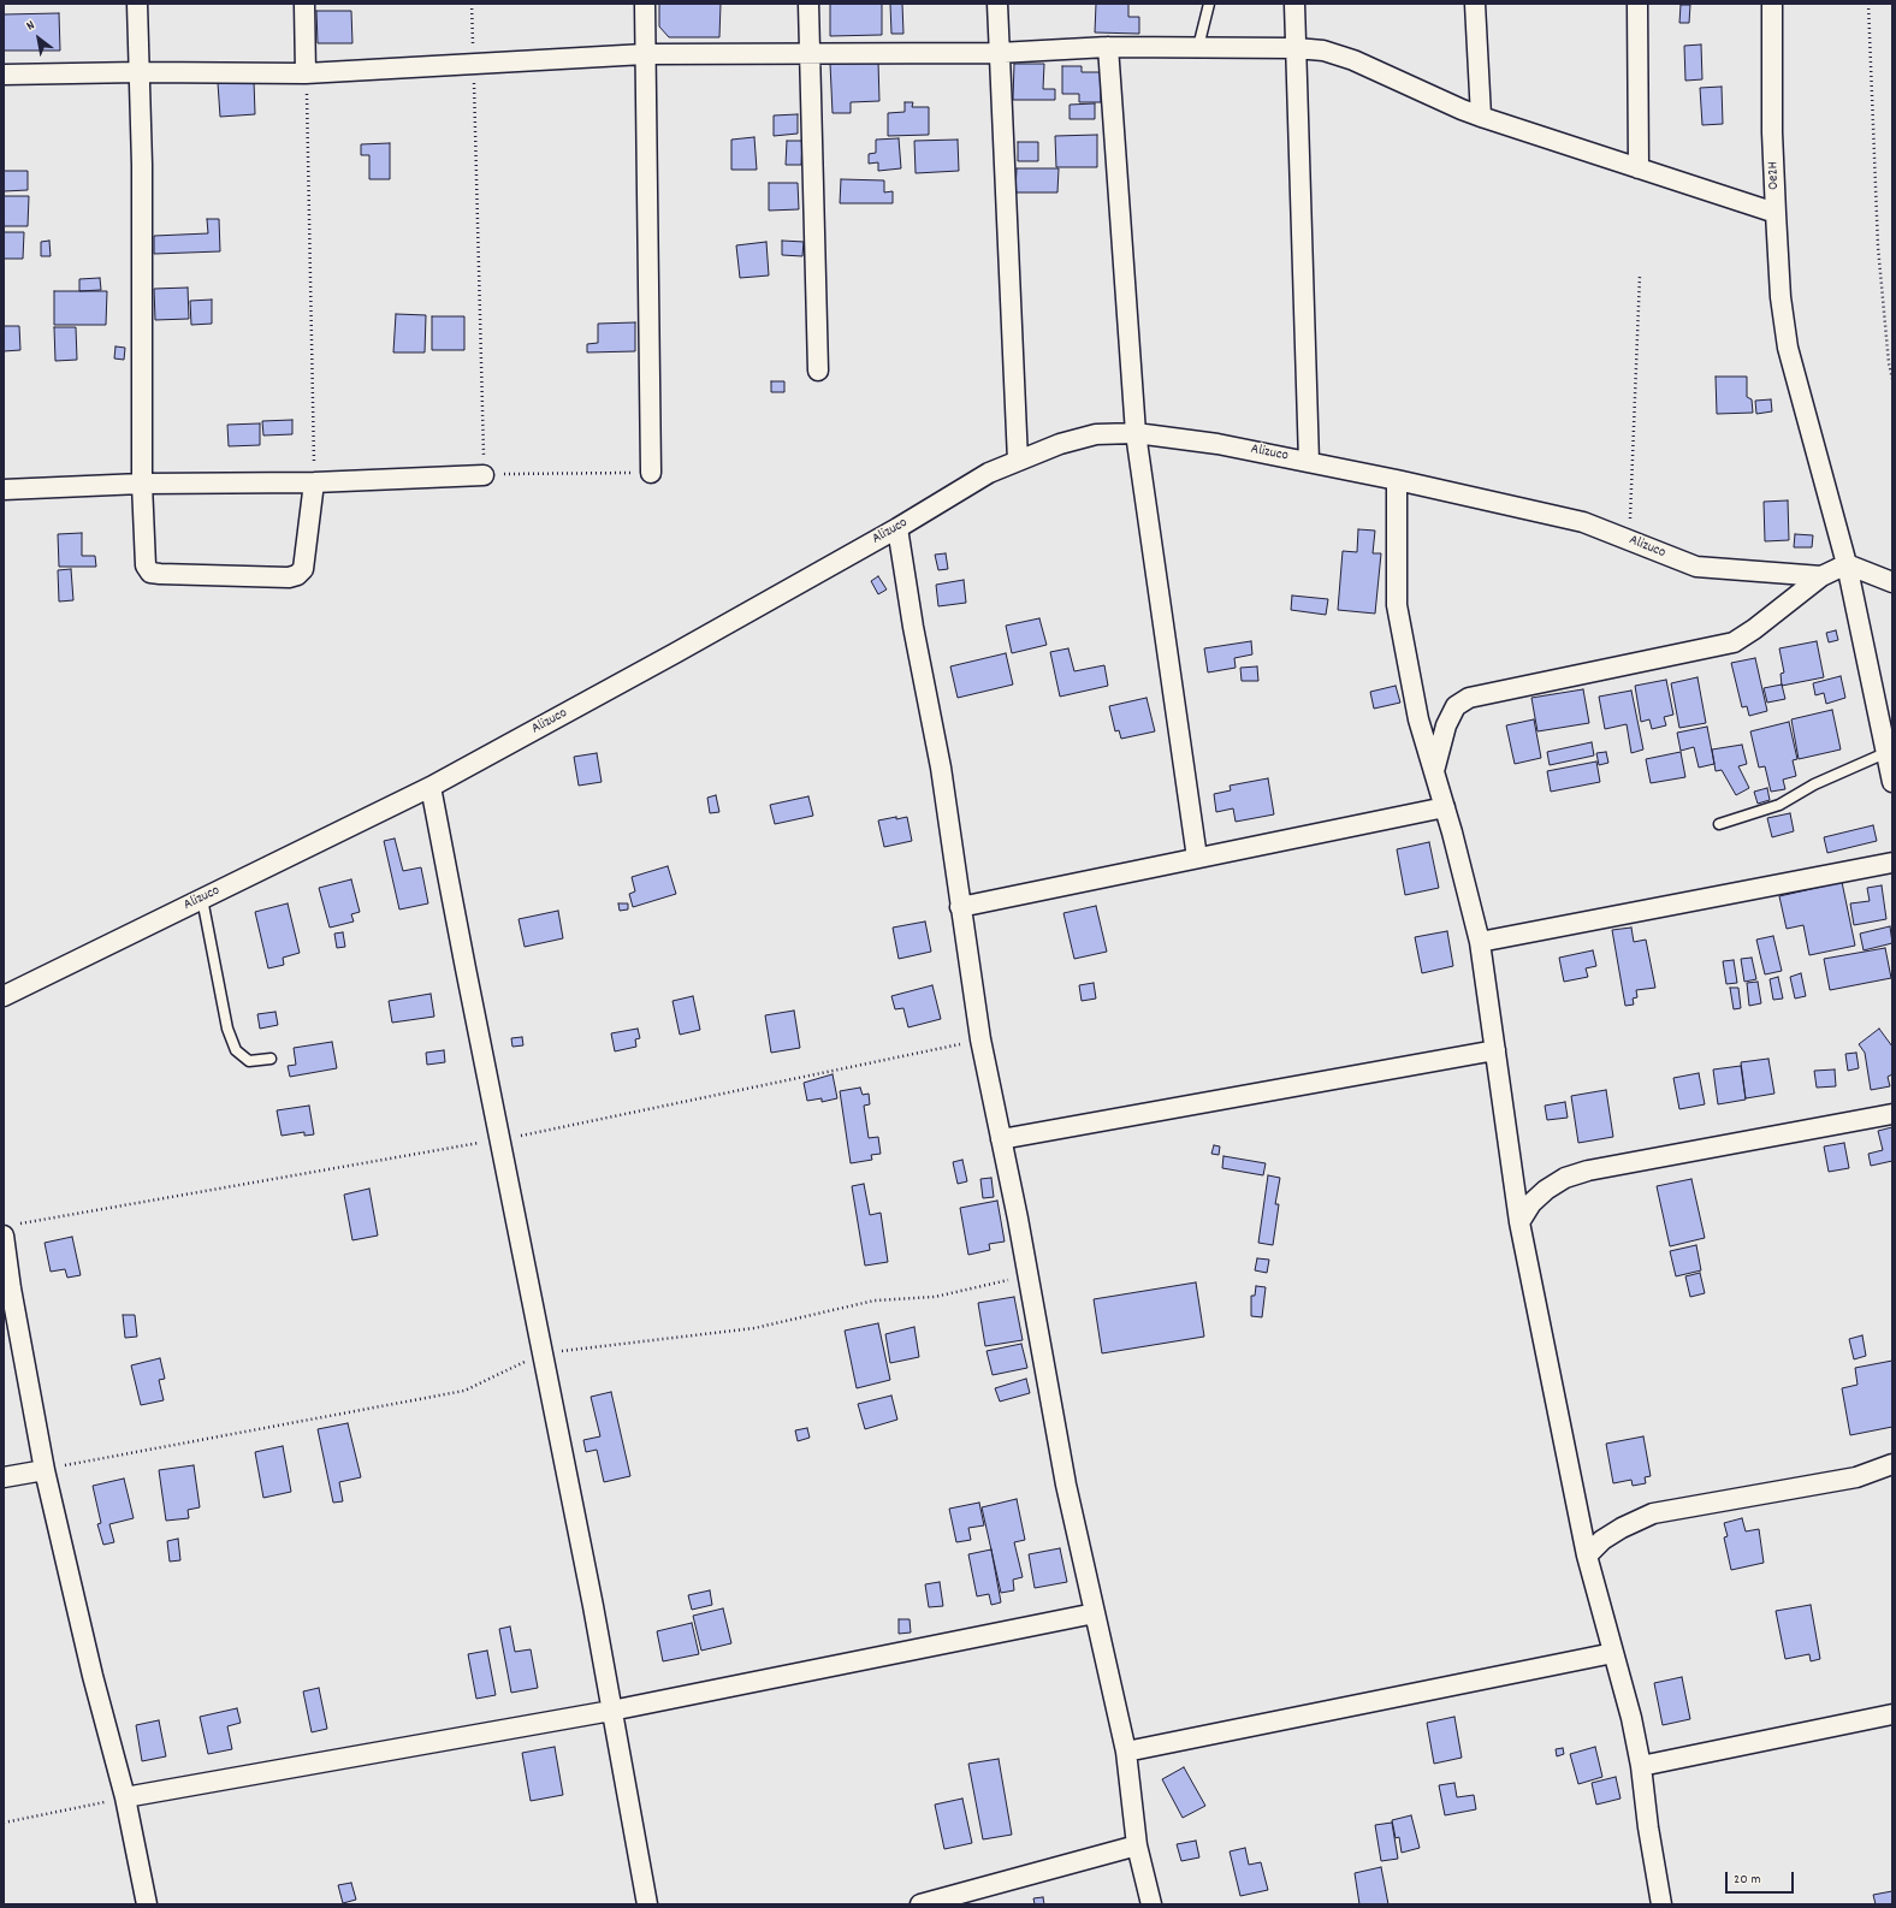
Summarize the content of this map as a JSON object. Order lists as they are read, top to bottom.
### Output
{
  "streets": {
    "street": ["Oe2H", "Alizuco"]
  },
  "crossings": [
    ["Oe2H", "Alizuco"]
  ],
  "scale_bar": "20 m",
  "north": "top left"
}
